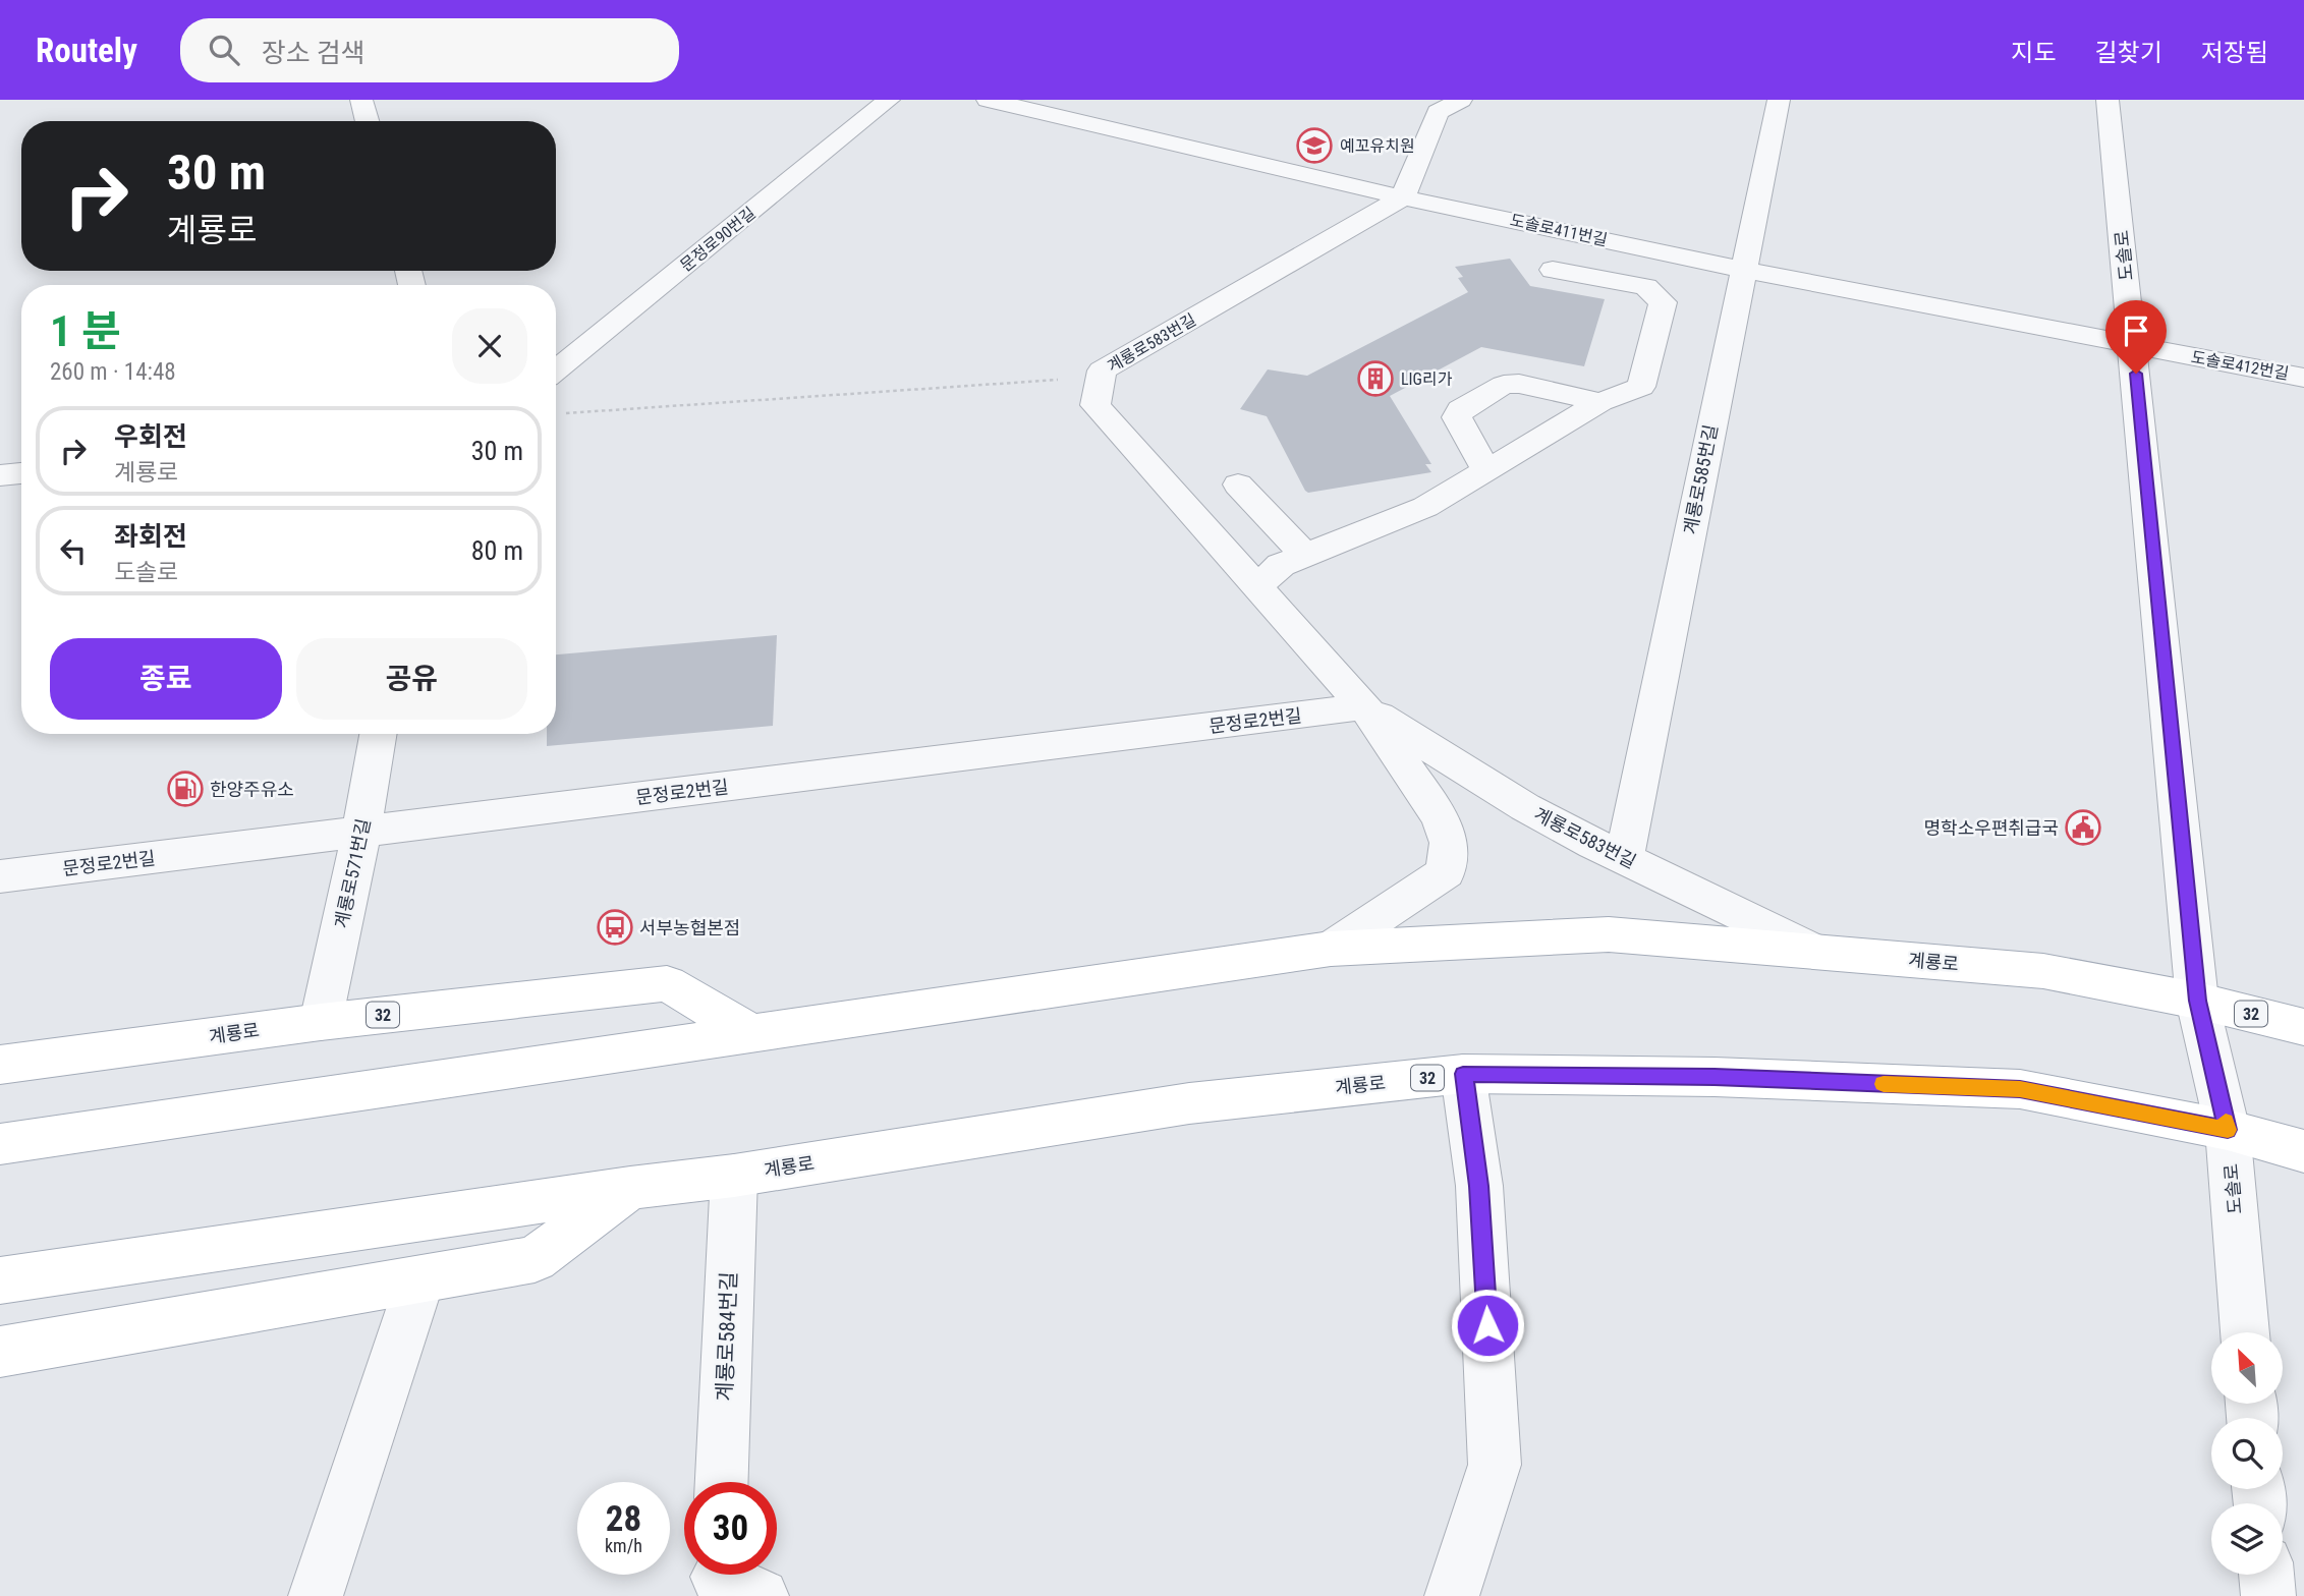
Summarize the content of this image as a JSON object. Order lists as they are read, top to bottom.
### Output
{
  "streets": {
    "main road": ["계룡로", "32"],
    "street": [
      "도솔로411번길",
      "문정로90번길",
      "도솔로",
      "계룡로583번길",
      "도솔로412번길",
      "계룡로585번길",
      "문정로2번길",
      "계룡로571번길",
      "계룡로584번길"
    ]
  },
  "crossings": [
    ["도솔로411번길", "도솔로"],
    ["도솔로411번길", "계룡로583번길"],
    ["도솔로411번길", "도솔로412번길"],
    ["도솔로411번길", "계룡로585번길"],
    ["도솔로", "도솔로412번길"],
    ["도솔로", "계룡로"],
    ["계룡로583번길", "계룡로585번길"],
    ["계룡로583번길", "문정로2번길"],
    ["계룡로583번길", "계룡로"],
    ["문정로2번길", "계룡로571번길"],
    ["계룡로571번길", "계룡로"],
    ["계룡로", "계룡로584번길"]
  ],
  "places": {
    "school or university": ["예꼬유치원"],
    "building": ["LIG리가"],
    "fuel station": ["한양주유소"],
    "public building": ["명학소우편취급국"],
    "bus stop": ["서부농협본점"]
  },
  "north": "top left",
  "page": {
    "header": "Routely",
    "search": "장소 검색",
    "nav": ["지도", "길찾기", "저장됨"],
    "turn": ["30 m", "계룡로"],
    "heading": ["1 분", "260 m · 14:48"],
    "list": [
      {
        "name": "우회전",
        "note": "계룡로",
        "value": "30 m"
      },
      {
        "name": "좌회전",
        "note": "도솔로",
        "value": "80 m"
      }
    ],
    "buttons": ["종료", "공유"],
    "speed": "28 km/h",
    "limit": "30"
  }
}
